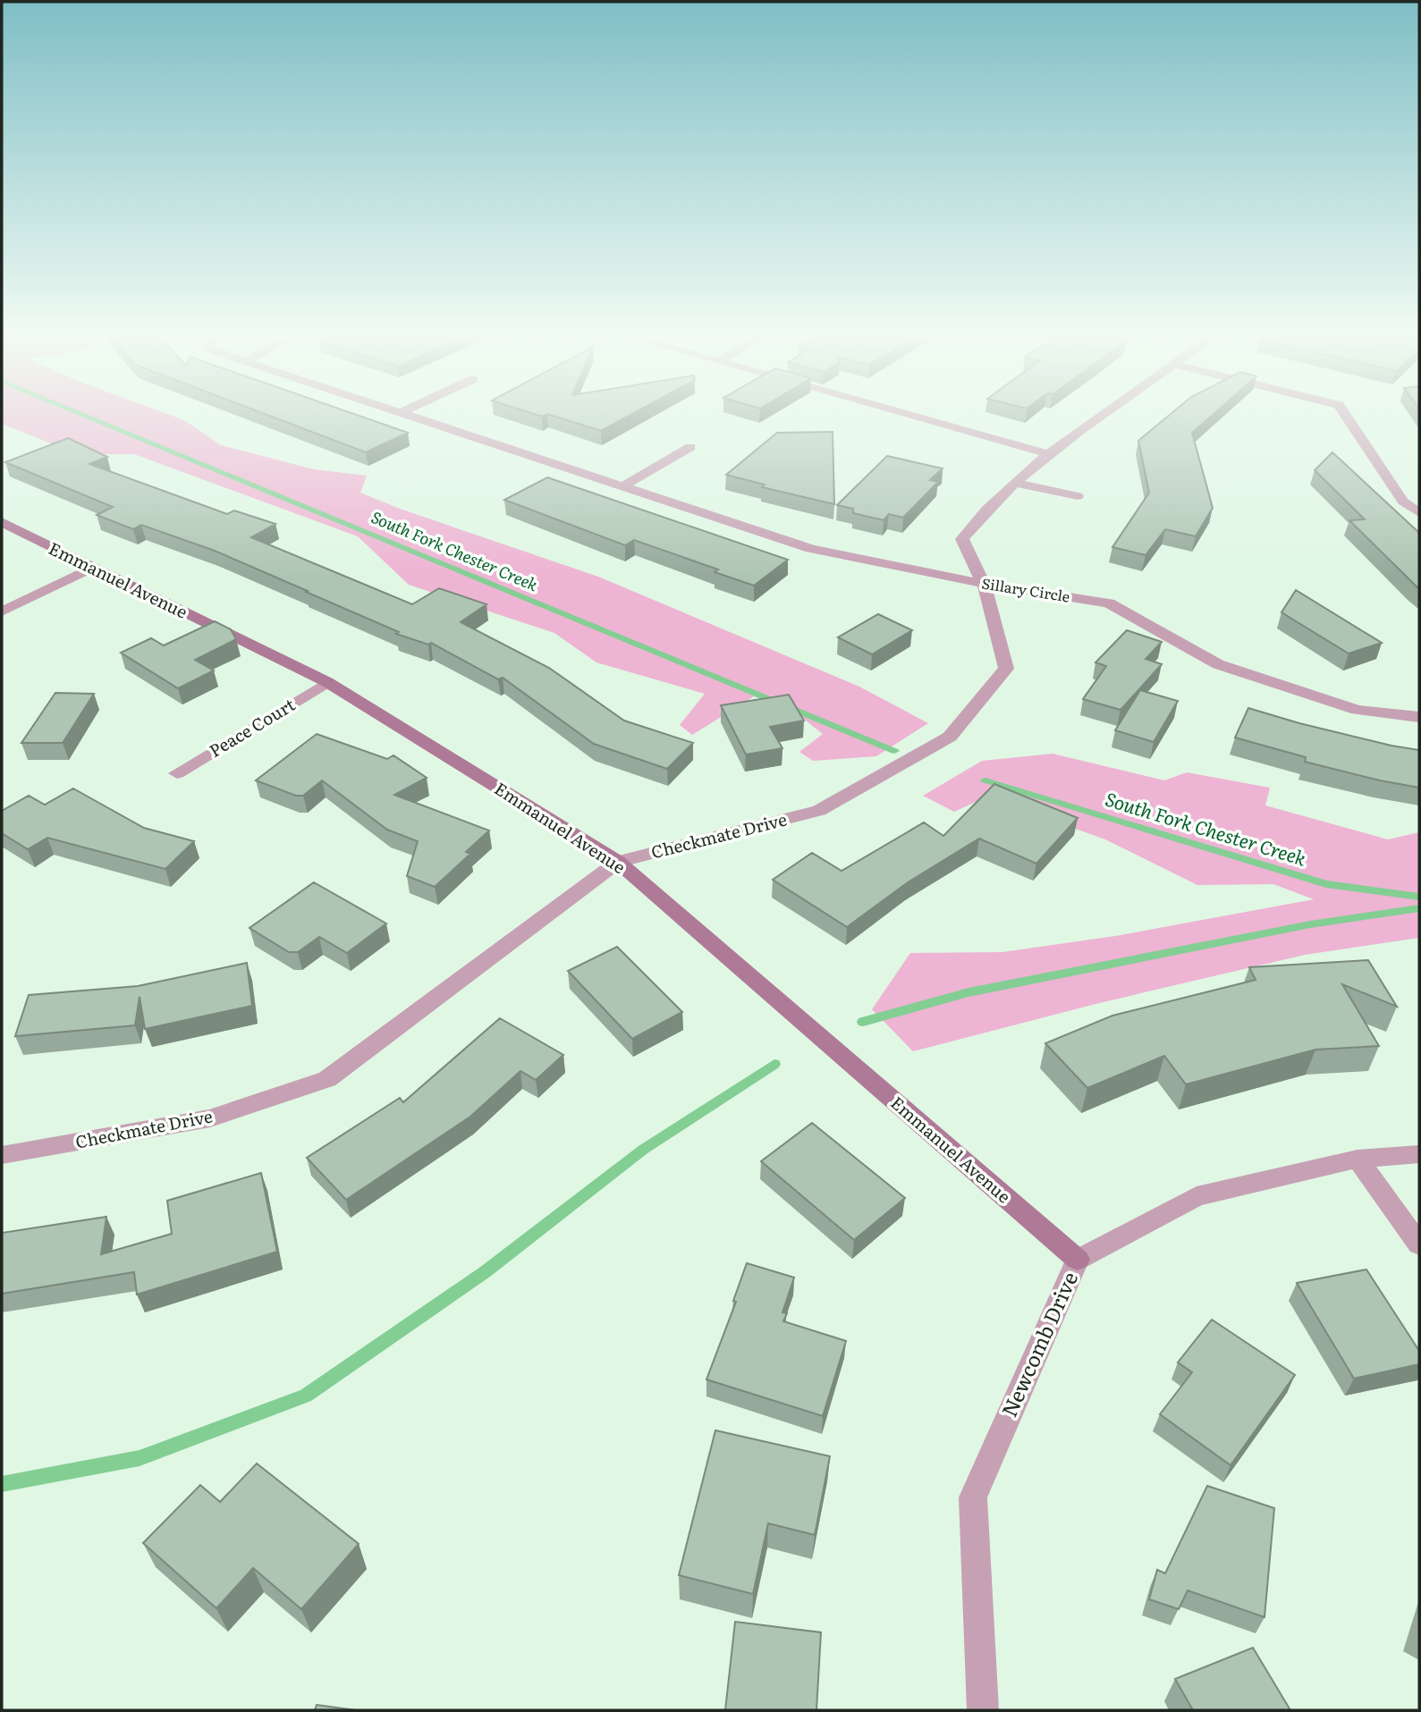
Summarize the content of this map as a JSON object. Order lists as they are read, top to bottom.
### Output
{
  "streets": {
    "street": [
      "Emmanuel Avenue",
      "Sillary Circle",
      "Peace Court",
      "Checkmate Drive",
      "Newcomb Drive"
    ]
  },
  "crossings": [
    ["Emmanuel Avenue", "Peace Court"],
    ["Emmanuel Avenue", "Checkmate Drive"],
    ["Emmanuel Avenue", "Newcomb Drive"],
    ["Sillary Circle", "Checkmate Drive"]
  ],
  "water": ["South Fork Chester Creek"]
}
